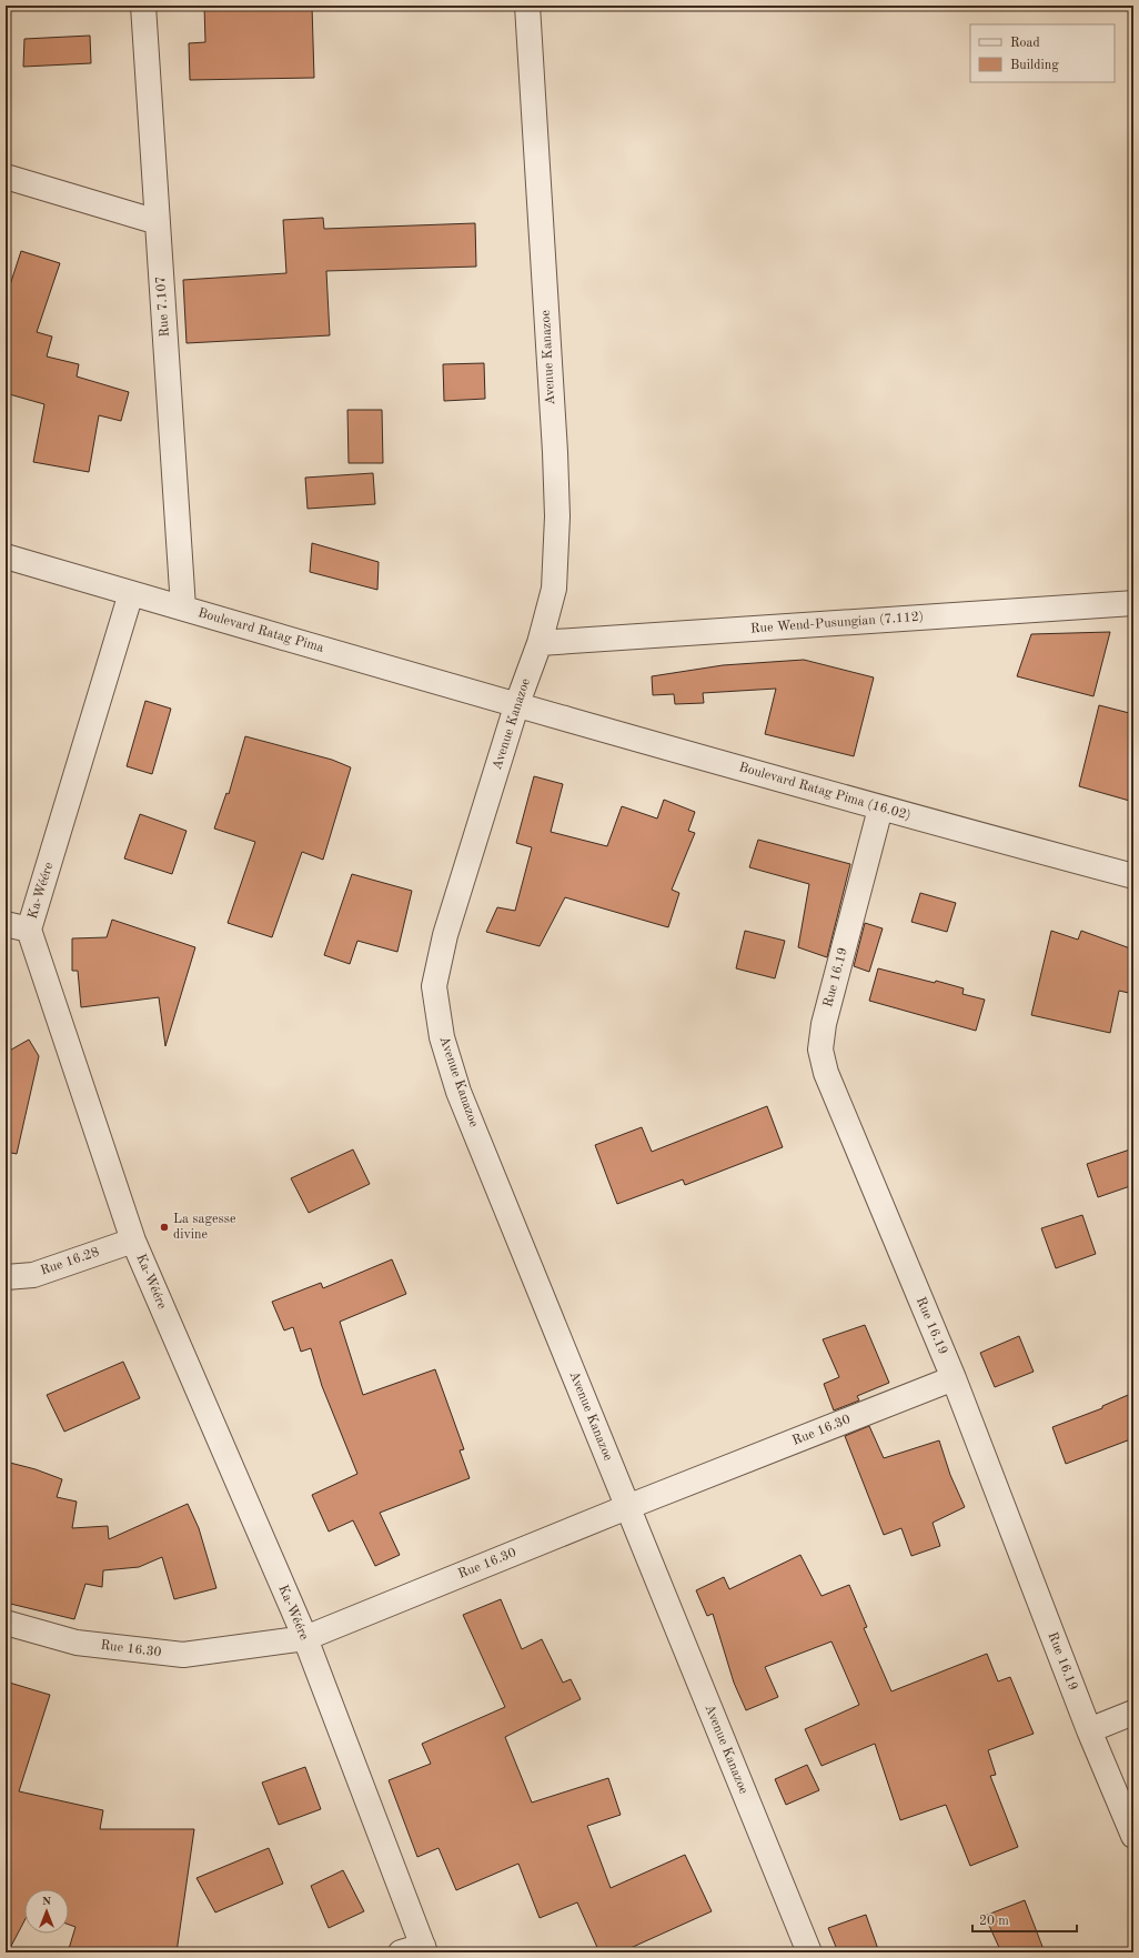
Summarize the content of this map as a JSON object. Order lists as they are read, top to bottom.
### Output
{
  "streets": {
    "street": [
      "Rue 7.107",
      "Avenue Kanazoe",
      "Rue Wend-Pusungian (7.112)",
      "Boulevard Ratag Pima",
      "Boulevard Ratag Pima (16.02)",
      "Ka-Wéére",
      "Rue 16.19",
      "Rue 16.28",
      "Rue 16.30"
    ]
  },
  "crossings": [
    ["Rue 7.107", "Boulevard Ratag Pima"],
    ["Avenue Kanazoe", "Rue Wend-Pusungian (7.112)"],
    ["Avenue Kanazoe", "Boulevard Ratag Pima"],
    ["Avenue Kanazoe", "Boulevard Ratag Pima (16.02)"],
    ["Avenue Kanazoe", "Rue 16.30"],
    ["Boulevard Ratag Pima", "Boulevard Ratag Pima (16.02)"],
    ["Boulevard Ratag Pima", "Ka-Wéére"],
    ["Boulevard Ratag Pima (16.02)", "Rue 16.19"],
    ["Ka-Wéére", "Rue 16.28"],
    ["Ka-Wéére", "Rue 16.30"],
    ["Rue 16.19", "Rue 16.30"]
  ],
  "places": ["La sagesse divine"],
  "legend": ["Road", "Building"],
  "scale_bar": "20 m",
  "north": "top"
}
